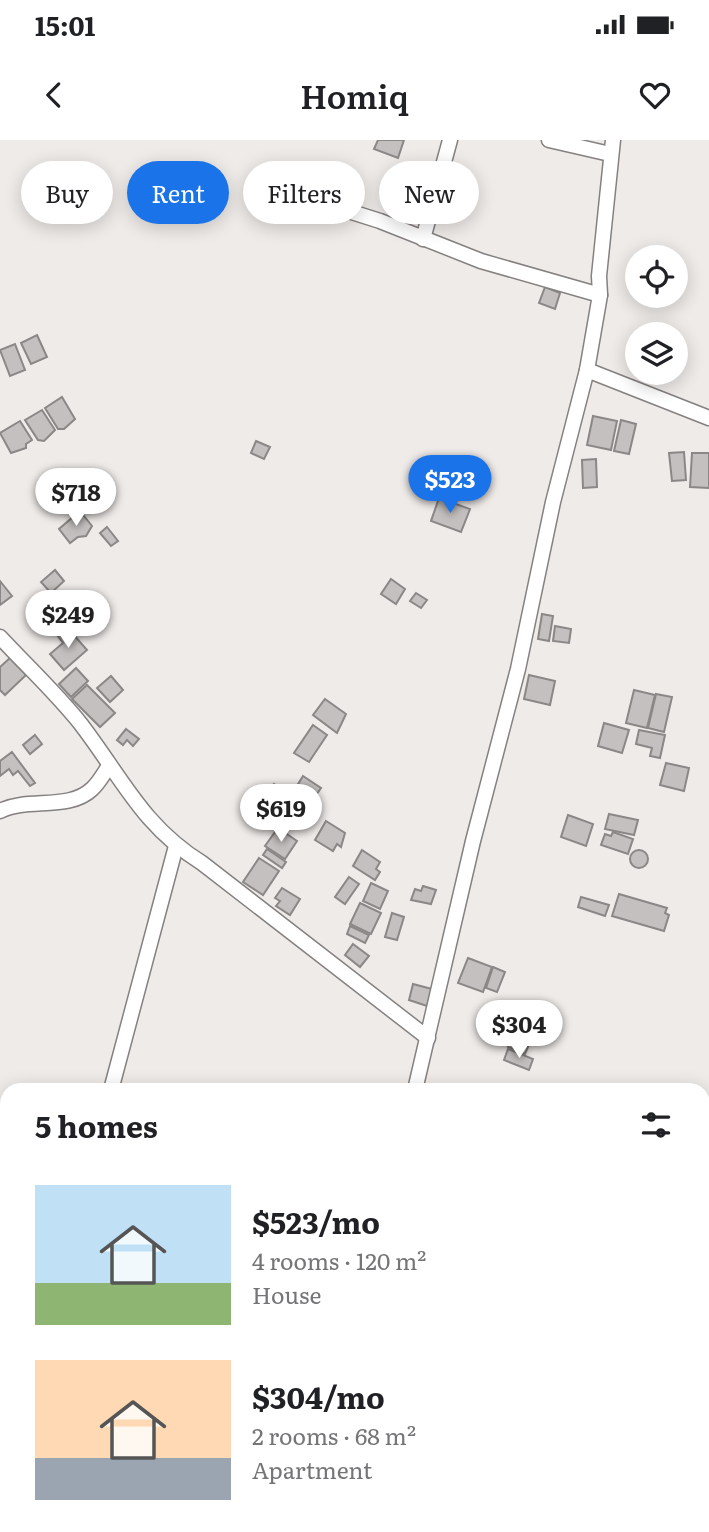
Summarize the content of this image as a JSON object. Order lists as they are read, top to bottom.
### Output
{
  "page": {
    "status": "15:01",
    "header": "Homiq",
    "chip": [
      "Buy",
      "Rent",
      "Filters",
      "New"
    ],
    "price": [
      "$523",
      "$718",
      "$249",
      "$619",
      "$304"
    ],
    "heading": "5 homes",
    "list": [
      {
        "name": "$523/mo",
        "note": "4 rooms · 120 m² · House"
      },
      {
        "name": "$304/mo",
        "note": "2 rooms · 68 m² · Apartment"
      }
    ]
  }
}
